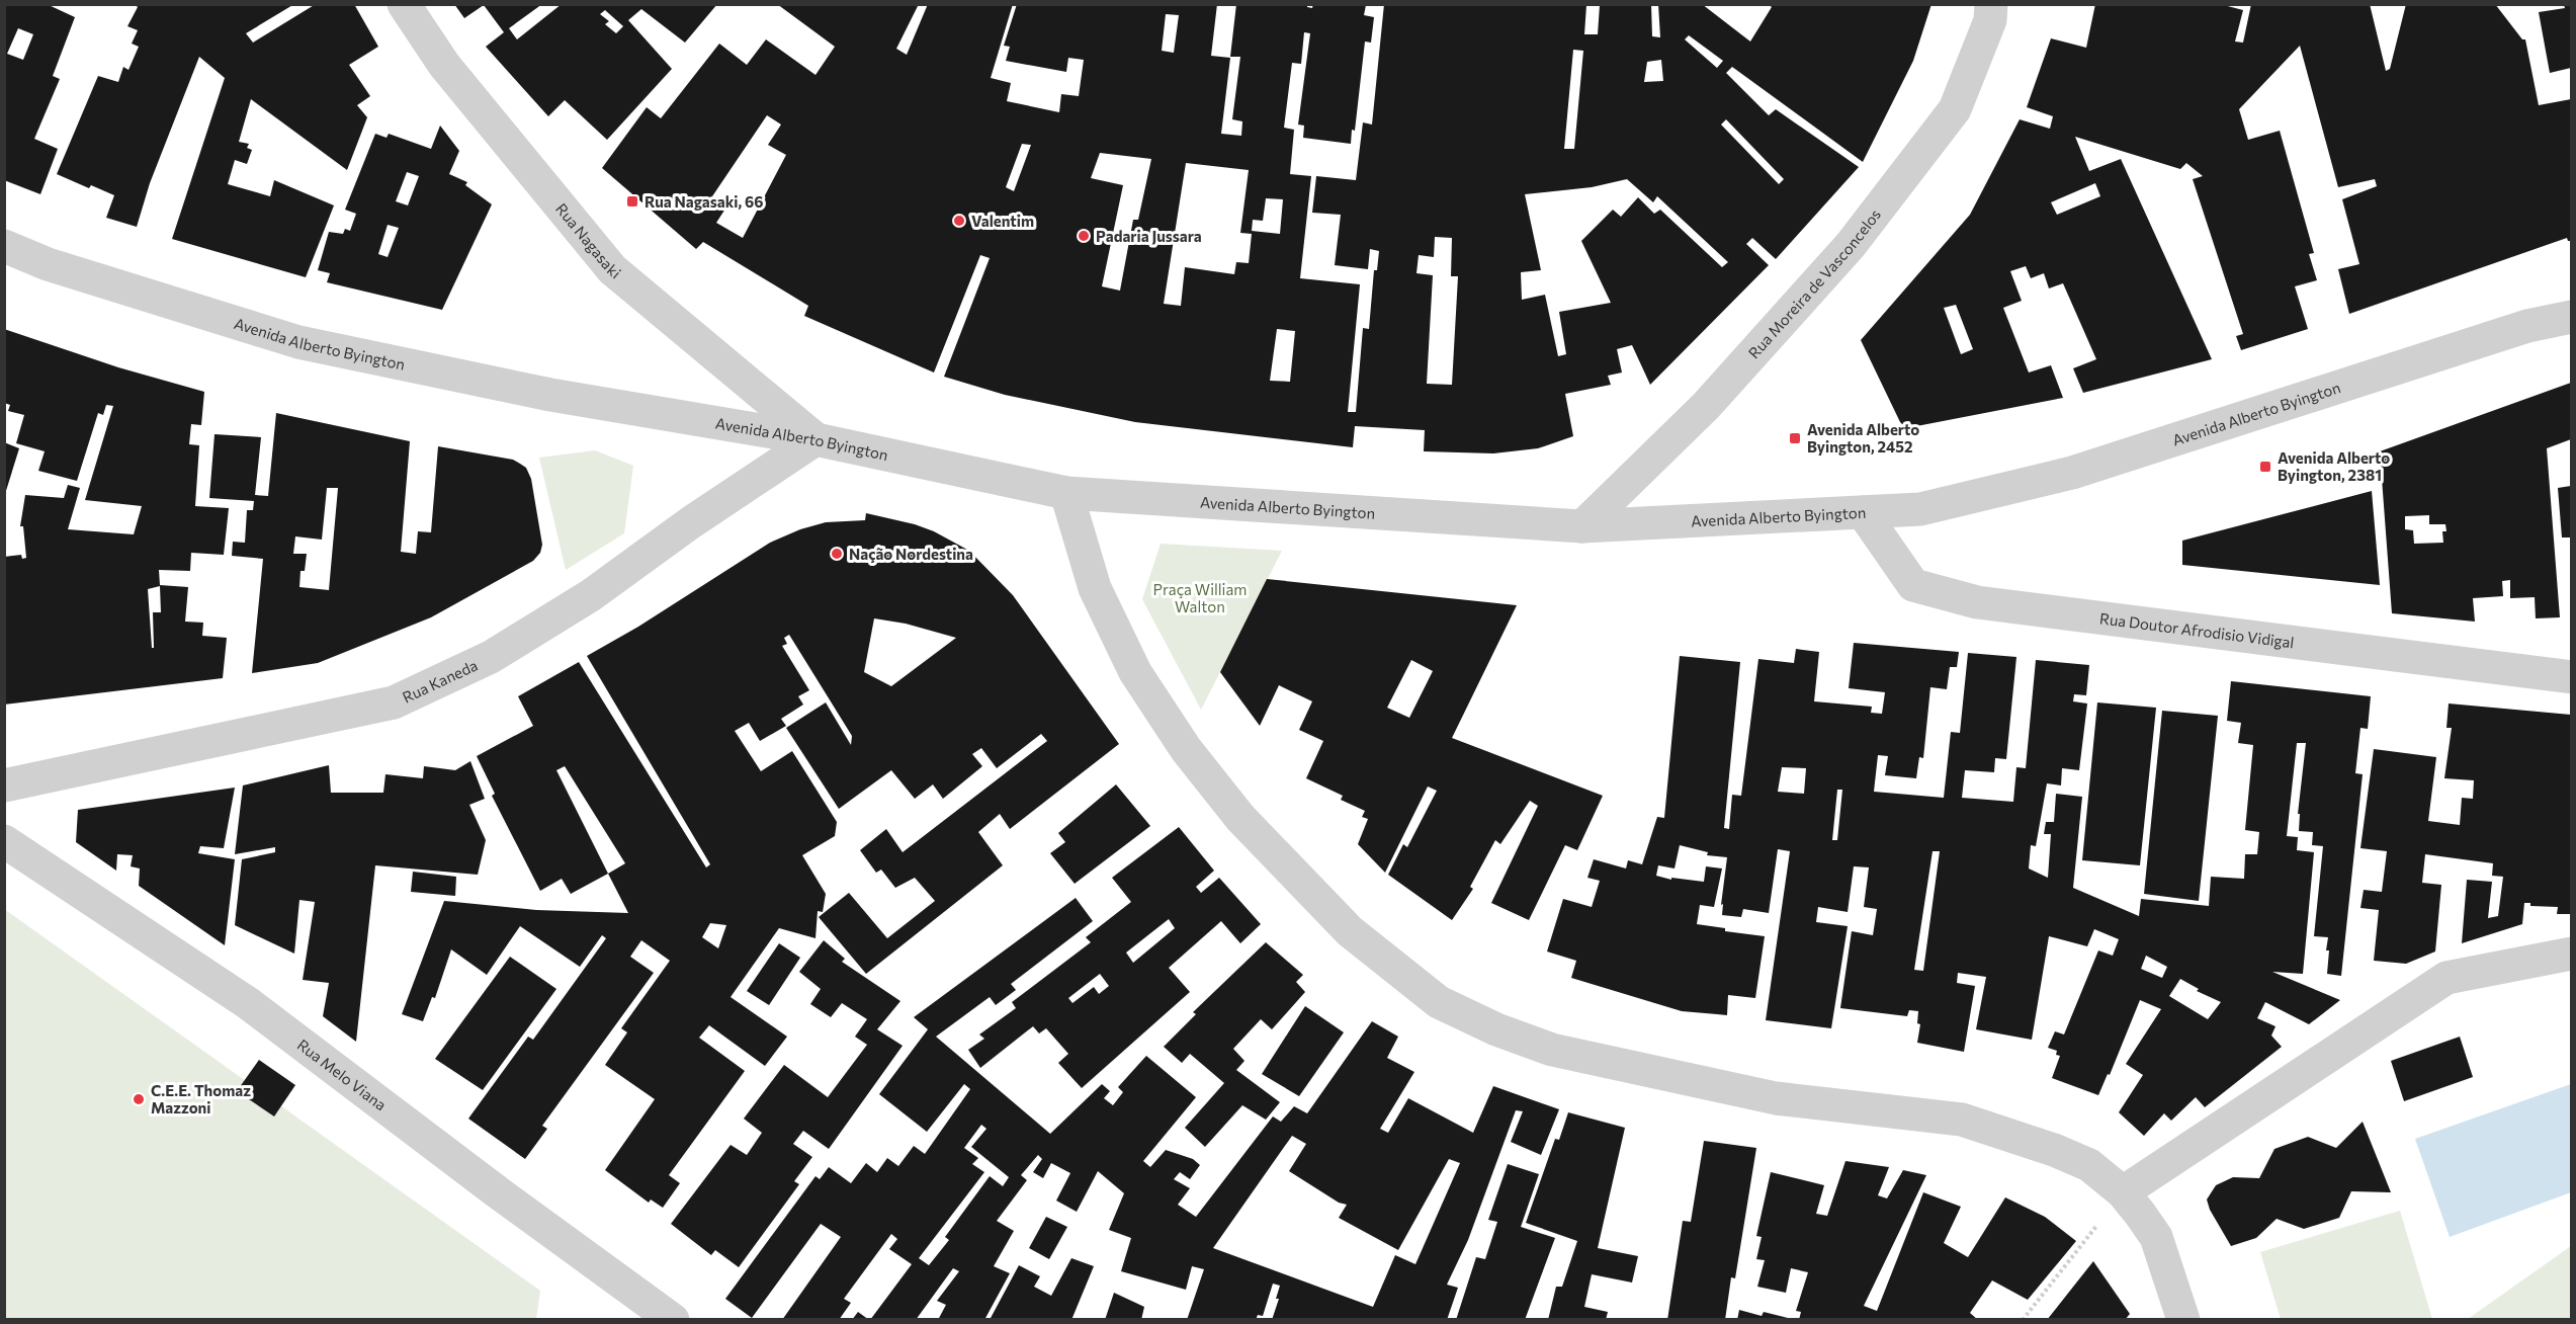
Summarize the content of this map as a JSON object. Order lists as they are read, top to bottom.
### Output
{
  "streets": {
    "street": [
      "Rua Nagasaki",
      "Rua Moreira de Vasconcelos",
      "Avenida Alberto Byington",
      "Rua Doutor Afrodisio Vidigal",
      "Rua Kaneda",
      "Rua Melo Viana"
    ]
  },
  "crossings": [
    ["Rua Nagasaki", "Avenida Alberto Byington"],
    ["Rua Nagasaki", "Rua Kaneda"],
    ["Rua Moreira de Vasconcelos", "Avenida Alberto Byington"],
    ["Avenida Alberto Byington", "Rua Doutor Afrodisio Vidigal"],
    ["Avenida Alberto Byington", "Rua Kaneda"]
  ],
  "parks": ["Praça William Walton"],
  "places": {
    "transit": ["Rua Nagasaki, 66", "Avenida Alberto Byington, 2452", "Avenida Alberto Byington, 2381"],
    "other": [
      "Valentim",
      "Padaria Jussara",
      "Nação Nordestina",
      "C.E.E. Thomaz Mazzoni"
    ]
  }
}
